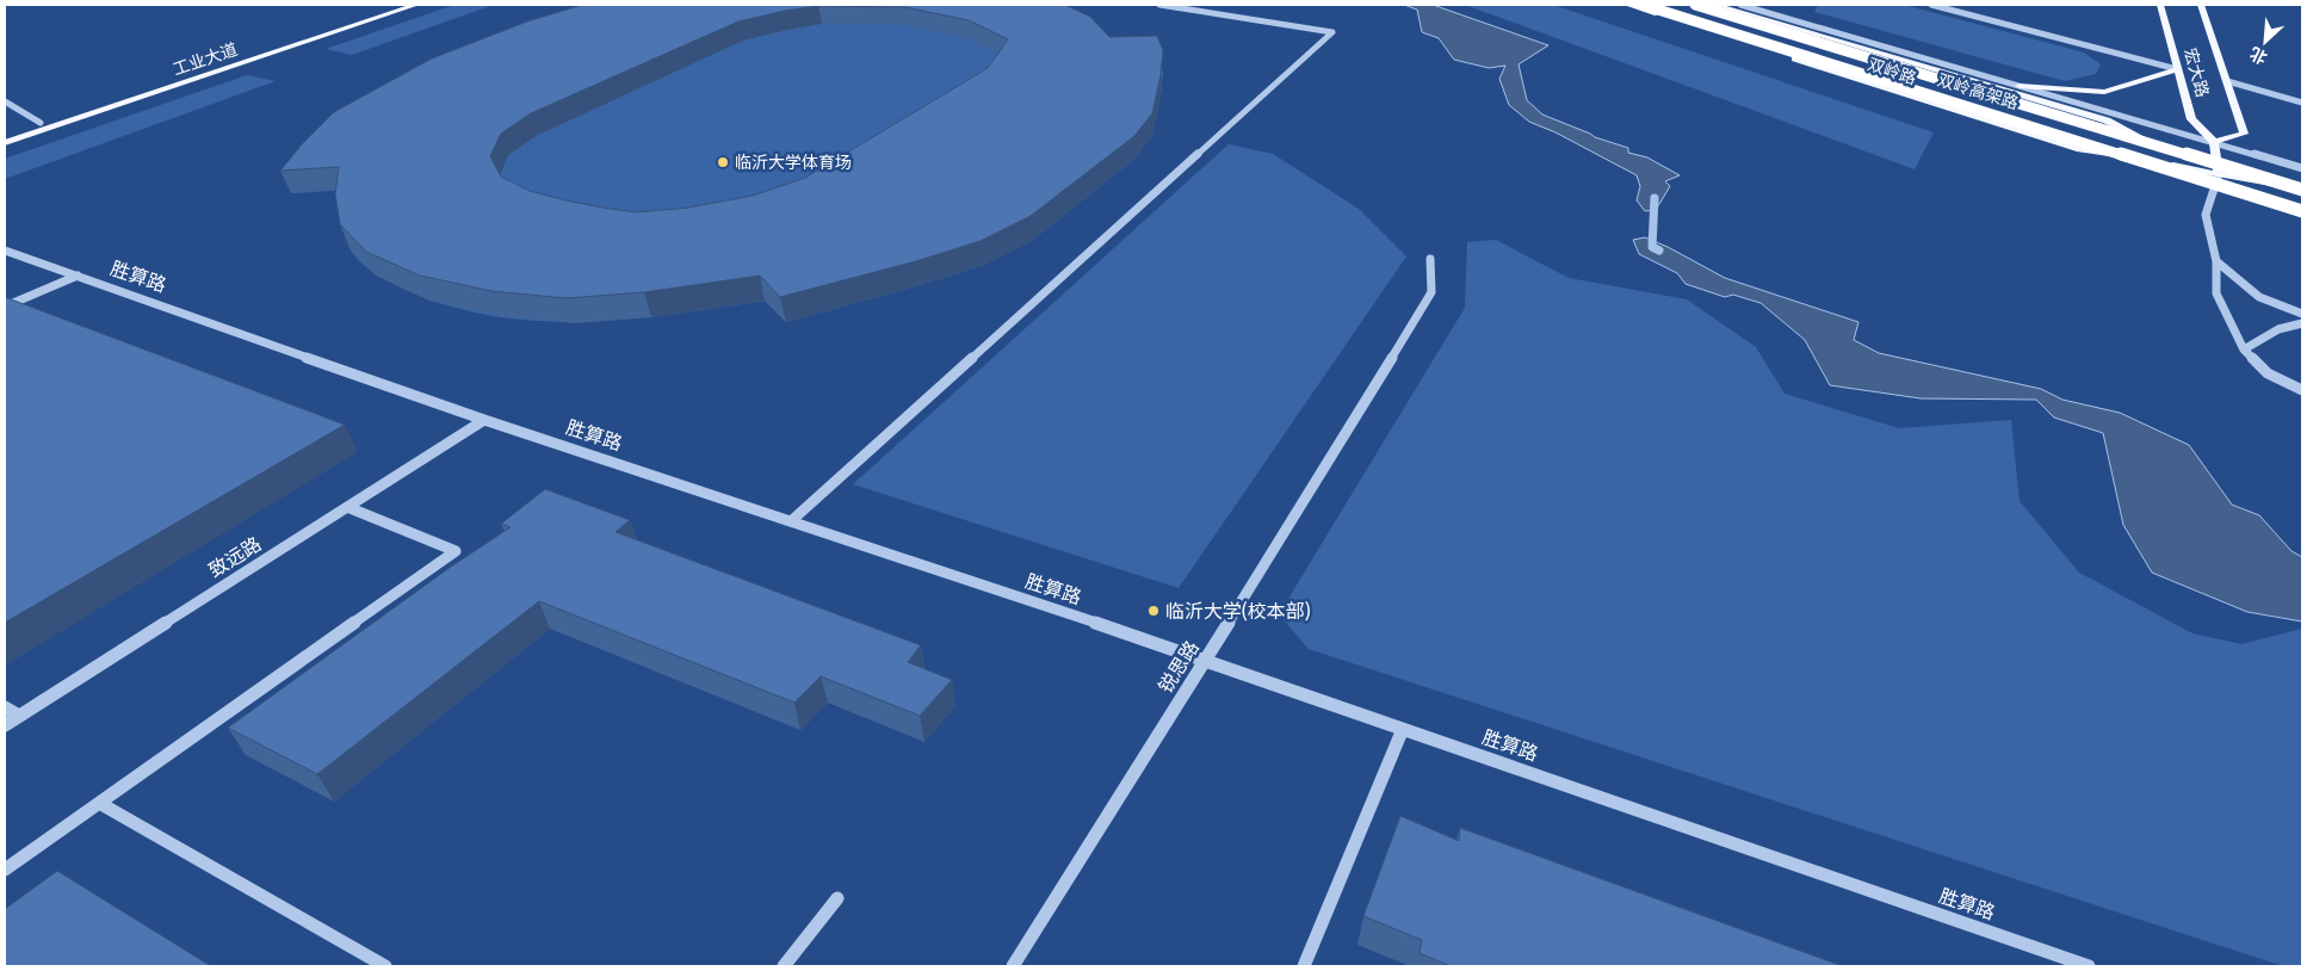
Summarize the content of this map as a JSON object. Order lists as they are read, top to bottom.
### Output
{
  "streets": {
    "highway": ["双岭高架路"],
    "main road": ["工业大道", "双岭路", "宏大路"],
    "street": ["胜算路", "致远路", "锐思路"]
  },
  "crossings": [
    ["双岭路", "双岭高架路"],
    ["胜算路", "致远路"],
    ["胜算路", "锐思路"]
  ],
  "places": ["临沂大学体育场", "临沂大学(校本部)"],
  "north": "bottom left"
}
